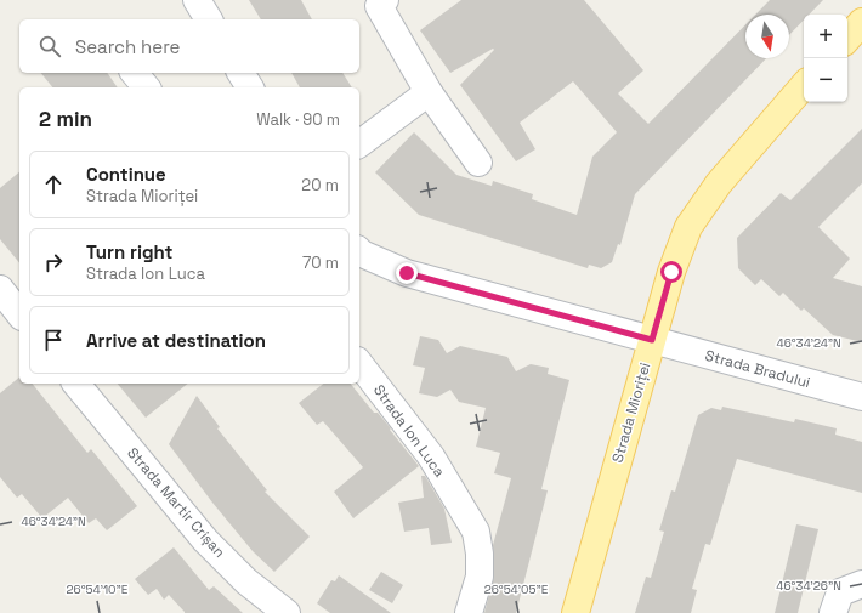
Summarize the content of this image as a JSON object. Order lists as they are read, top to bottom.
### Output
{
  "streets": {
    "main road": ["Strada Mioriței"],
    "street": ["Strada Bradului", "Strada Ion Luca", "Strada Martir Crișan"]
  },
  "crossings": [
    ["Strada Bradului", "Strada Mioriței"]
  ],
  "north": "bottom",
  "page": {
    "map_buttons": ["+", "−"],
    "search": "Search here",
    "heading": ["2 min", "Walk · 90 m"],
    "list": [
      ["Continue", "Strada Mioriței", "20 m"],
      ["Turn right", "Strada Ion Luca", "70 m"],
      "Arrive at destination"
    ]
  },
  "coordinates": [
    "46°34'24\"N",
    "46°34'26\"N",
    "26°54'10\"E",
    "26°54'05\"E"
  ]
}
